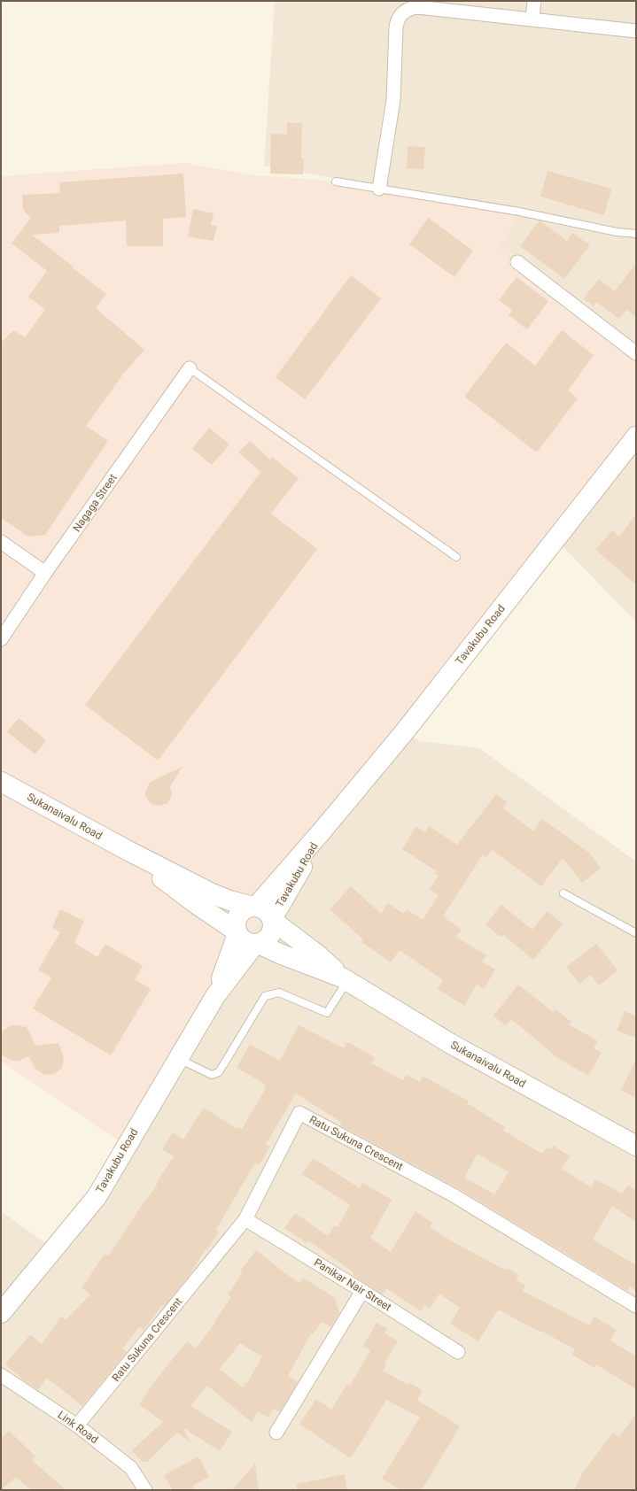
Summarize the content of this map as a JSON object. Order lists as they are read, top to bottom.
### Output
{
  "streets": {
    "main road": ["Tavakubu Road", "Sukanaivalu Road"],
    "street": [
      "Nagaga Street",
      "Ratu Sukuna Crescent",
      "Panikar Nair Street",
      "Link Road"
    ]
  },
  "crossings": [
    ["Tavakubu Road", "Sukanaivalu Road"],
    ["Ratu Sukuna Crescent", "Panikar Nair Street"],
    ["Ratu Sukuna Crescent", "Link Road"]
  ]
}
